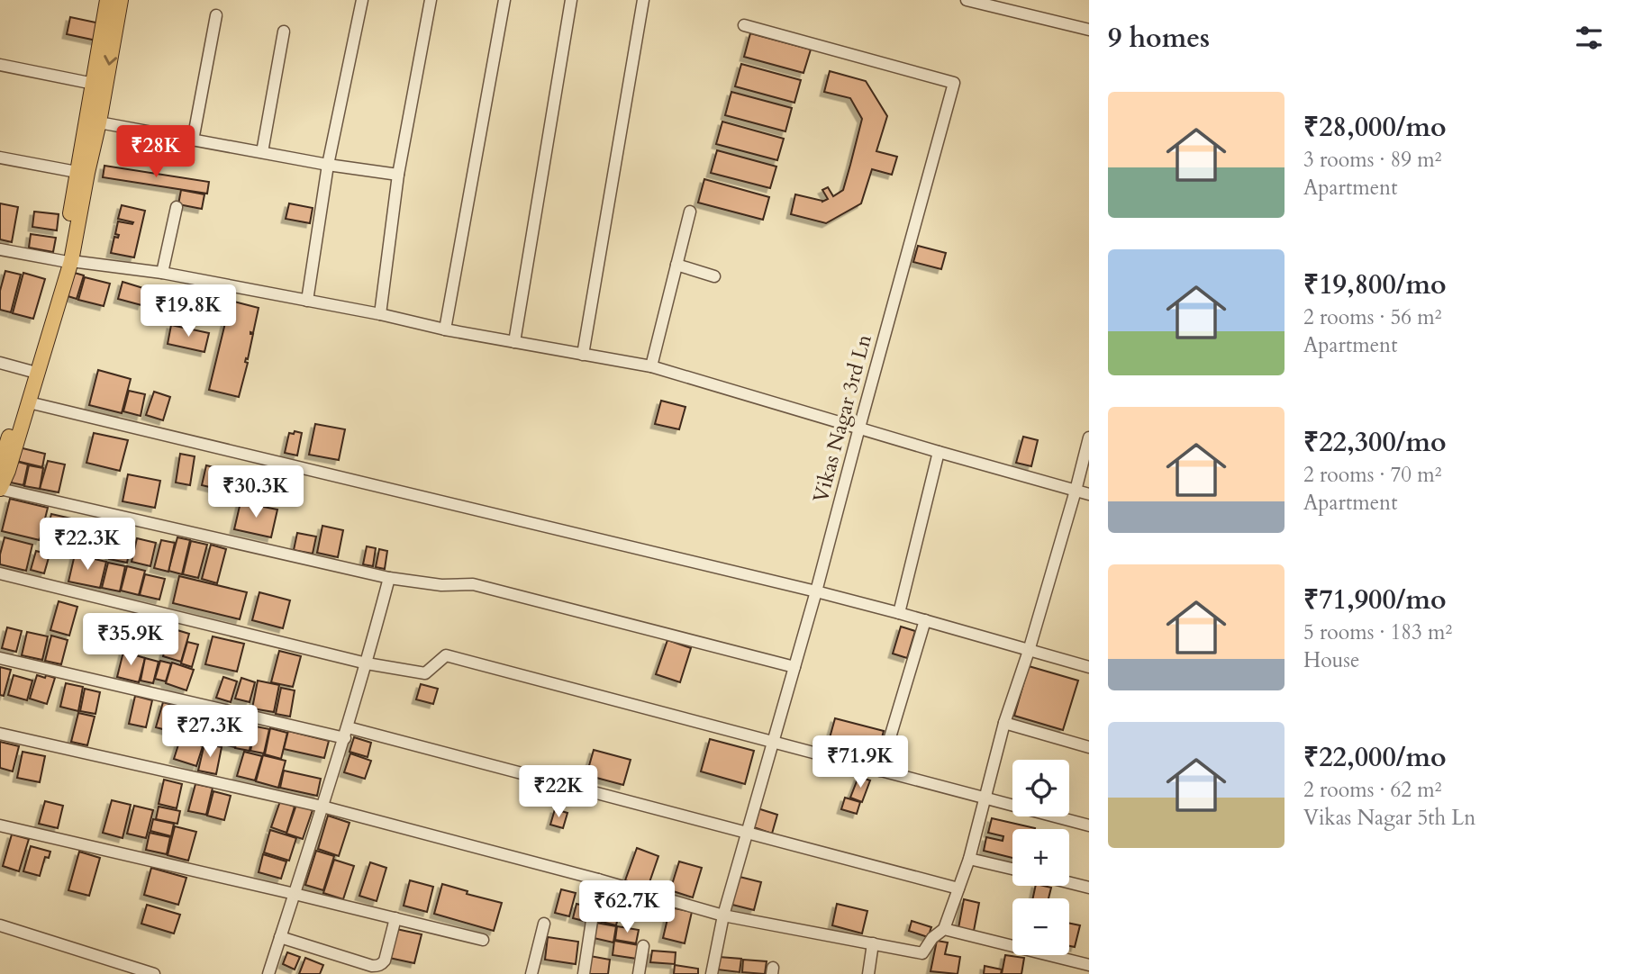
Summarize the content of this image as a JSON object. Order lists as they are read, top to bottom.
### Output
{
  "streets": {
    "street": ["Vikas Nagar 3rd Ln"]
  },
  "page": {
    "heading": "9 homes",
    "list": [
      {
        "name": "₹28,000/mo",
        "note": "3 rooms · 89 m² · Apartment"
      },
      {
        "name": "₹19,800/mo",
        "note": "2 rooms · 56 m² · Apartment"
      },
      {
        "name": "₹22,300/mo",
        "note": "2 rooms · 70 m² · Apartment"
      },
      {
        "name": "₹71,900/mo",
        "note": "5 rooms · 183 m² · House"
      },
      {
        "name": "₹22,000/mo",
        "note": "2 rooms · 62 m² · Vikas Nagar 5th Ln"
      }
    ],
    "price": [
      "₹28K",
      "₹19.8K",
      "₹30.3K",
      "₹22.3K",
      "₹35.9K",
      "₹27.3K",
      "₹71.9K",
      "₹22K",
      "₹62.7K"
    ],
    "map_buttons": ["+", "−"]
  }
}
